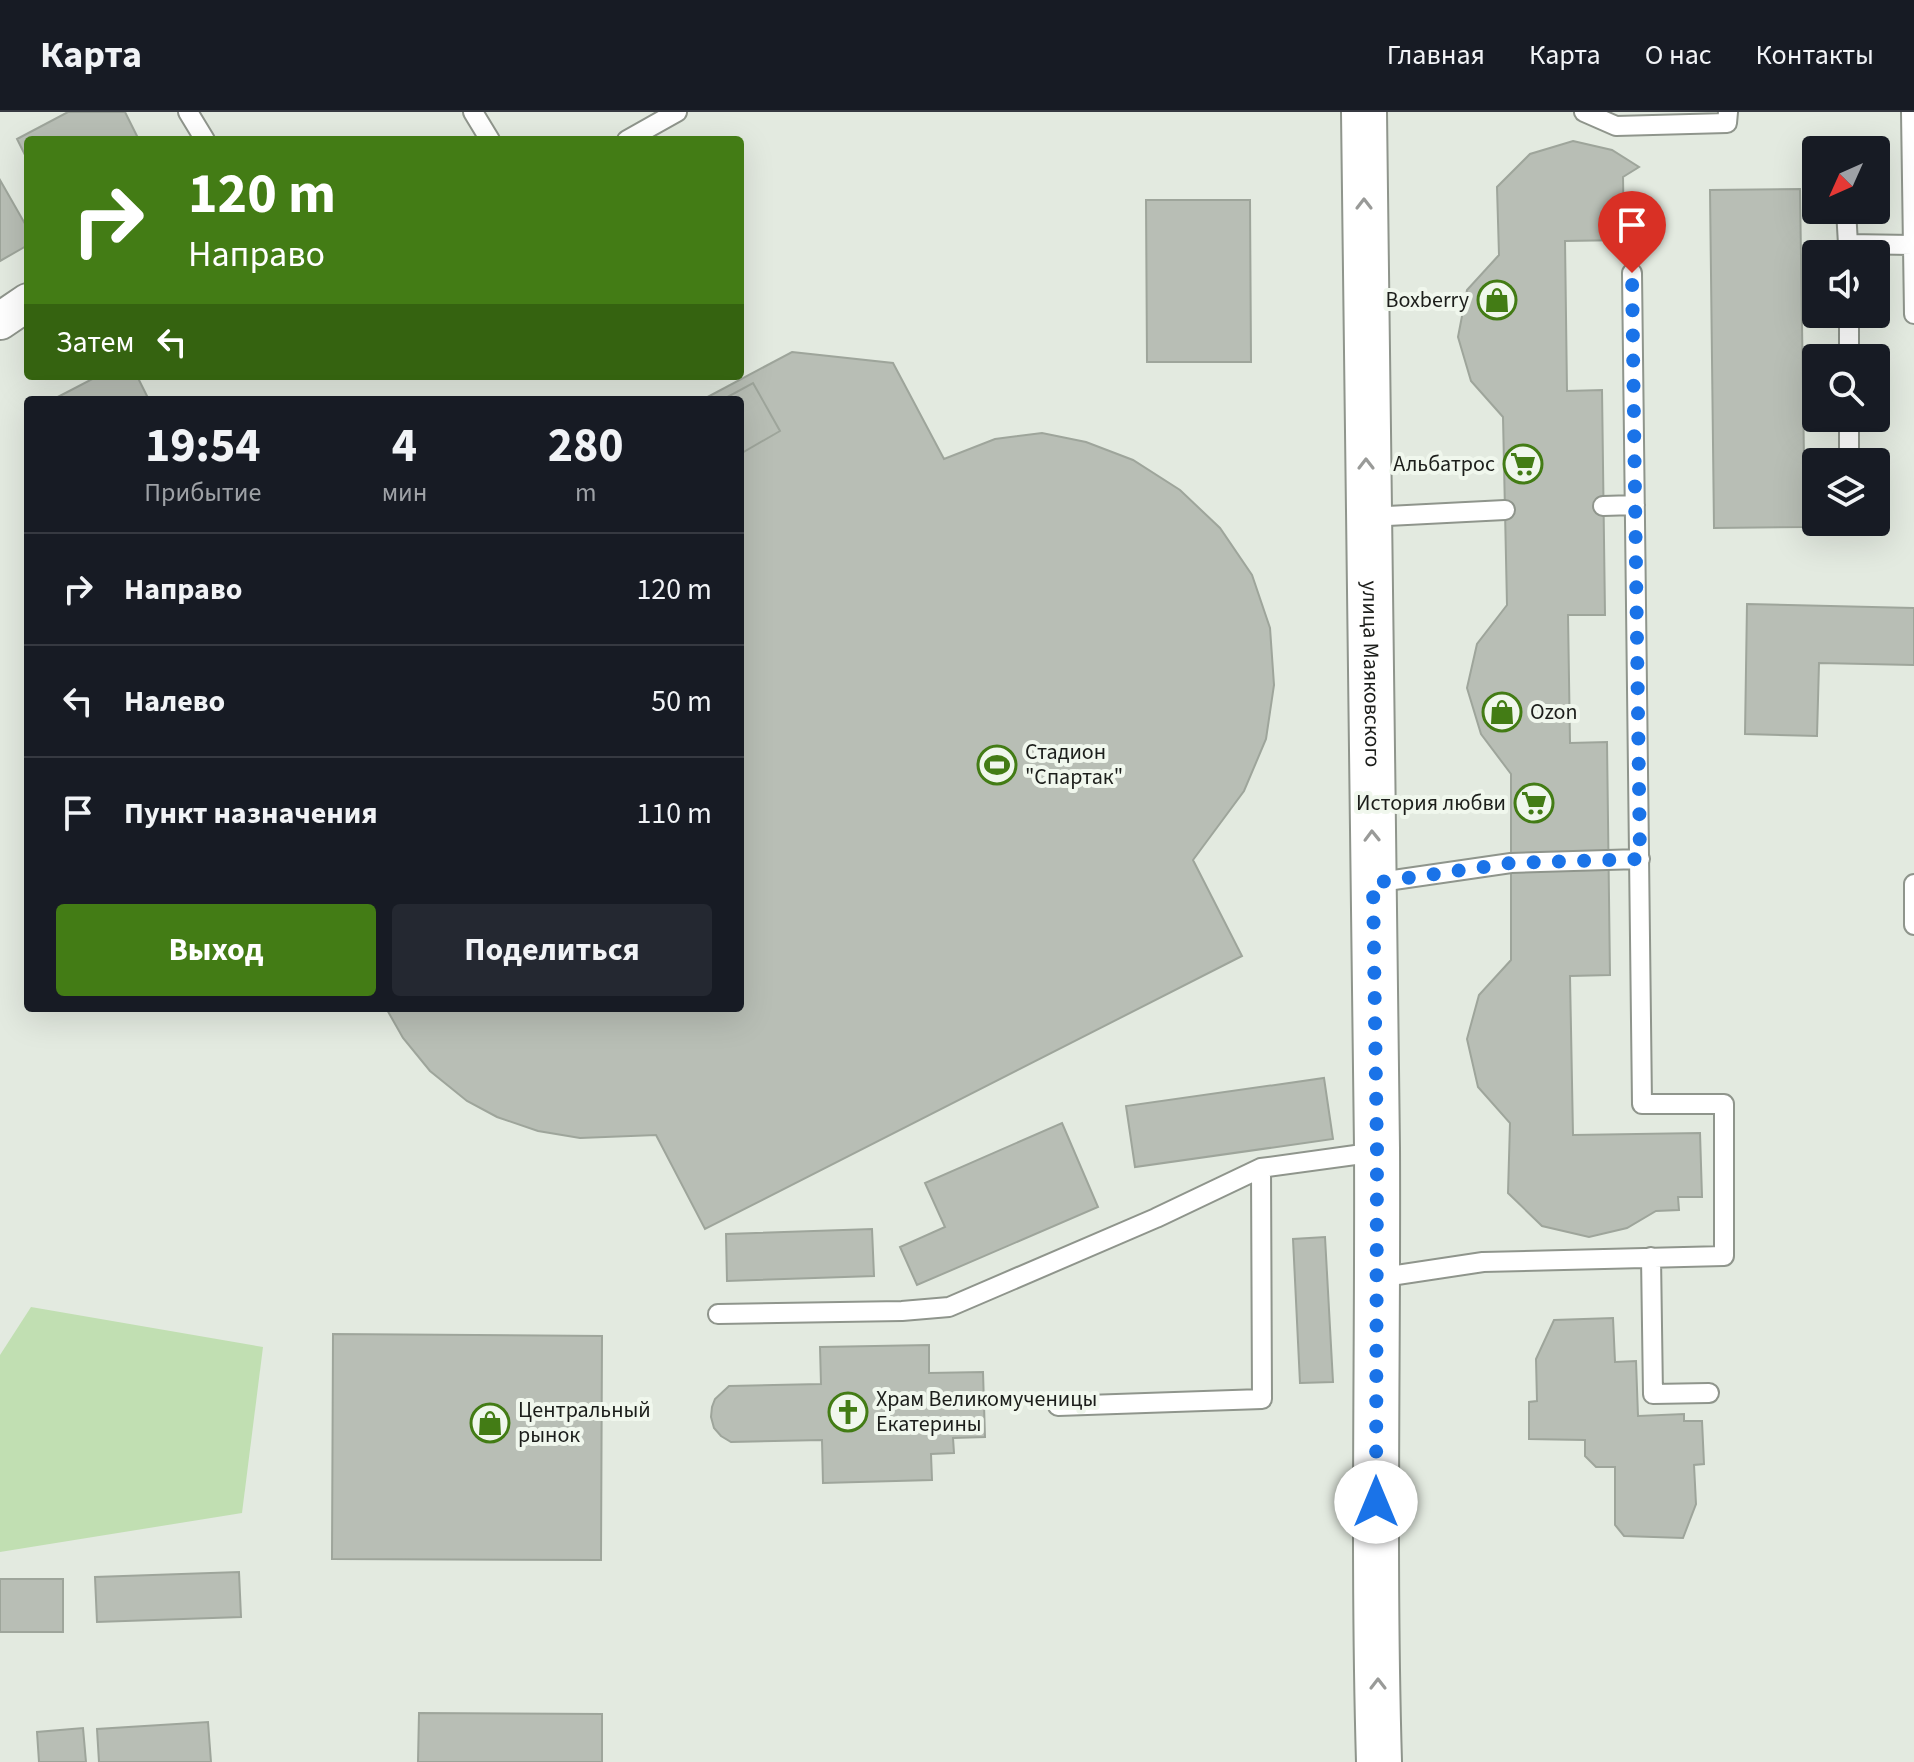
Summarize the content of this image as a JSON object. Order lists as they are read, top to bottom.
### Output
{
  "streets": {
    "street": ["улица Маяковского"]
  },
  "one_way": ["улица Маяковского"],
  "places": {
    "shop": ["Boxberry", "Ozon", "Центральный рынок"],
    "supermarket": ["Альбатрос", "История любви"],
    "sports": ["Стадион \"Спартак\""],
    "church": ["Храм Великомученицы Екатерины"]
  },
  "north": "bottom left",
  "page": {
    "header": "Карта",
    "nav": [
      "Главная",
      "Карта",
      "О нас",
      "Контакты"
    ],
    "turn": ["120 m", "Направо"],
    "then": "Затем",
    "eta": [
      "19:54",
      "Прибытие",
      "4",
      "мин",
      "280",
      "m"
    ],
    "list": [
      {
        "name": "Направо",
        "value": "120 m"
      },
      {
        "name": "Налево",
        "value": "50 m"
      },
      {
        "name": "Пункт назначения",
        "value": "110 m"
      }
    ],
    "buttons": ["Выход", "Поделиться"]
  }
}
